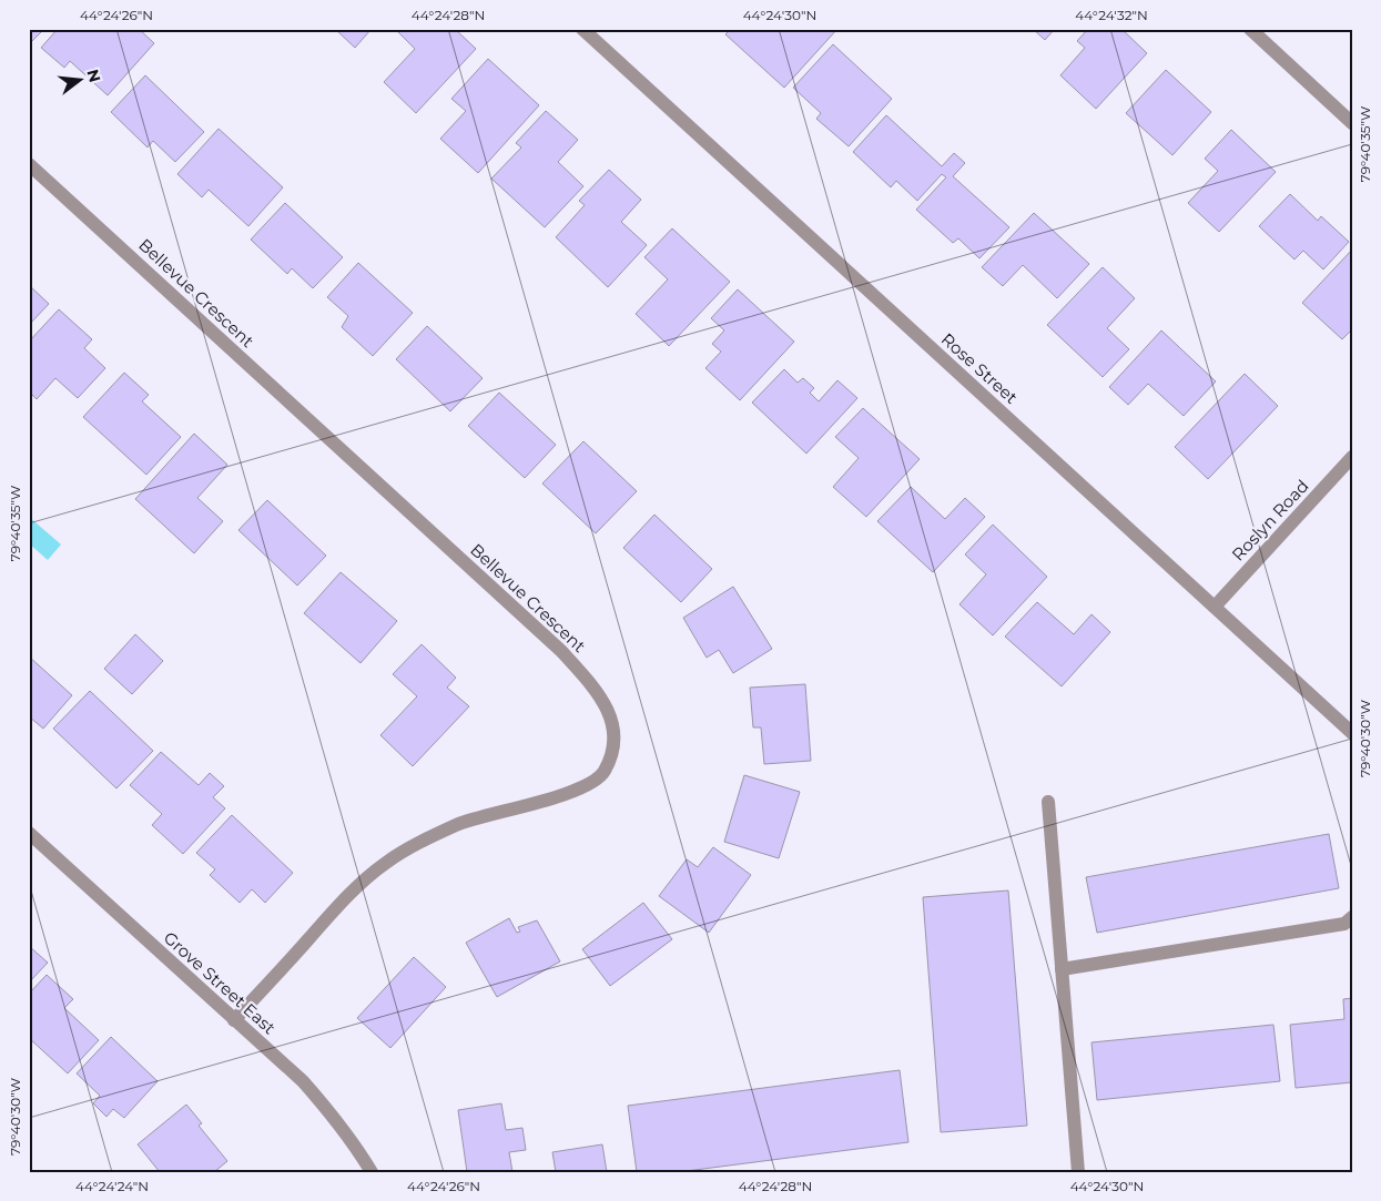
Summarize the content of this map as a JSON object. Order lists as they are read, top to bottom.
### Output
{
  "streets": {
    "street": [
      "Bellevue Crescent",
      "Rose Street",
      "Roslyn Road",
      "Grove Street East"
    ]
  },
  "crossings": [
    ["Bellevue Crescent", "Grove Street East"],
    ["Rose Street", "Roslyn Road"]
  ],
  "north": "right",
  "coordinates": [
    "44°24'26\"N",
    "44°24'28\"N",
    "44°24'30\"N",
    "44°24'32\"N",
    "79°40'35\"W",
    "79°40'30\"W",
    "44°24'24\"N"
  ]
}
